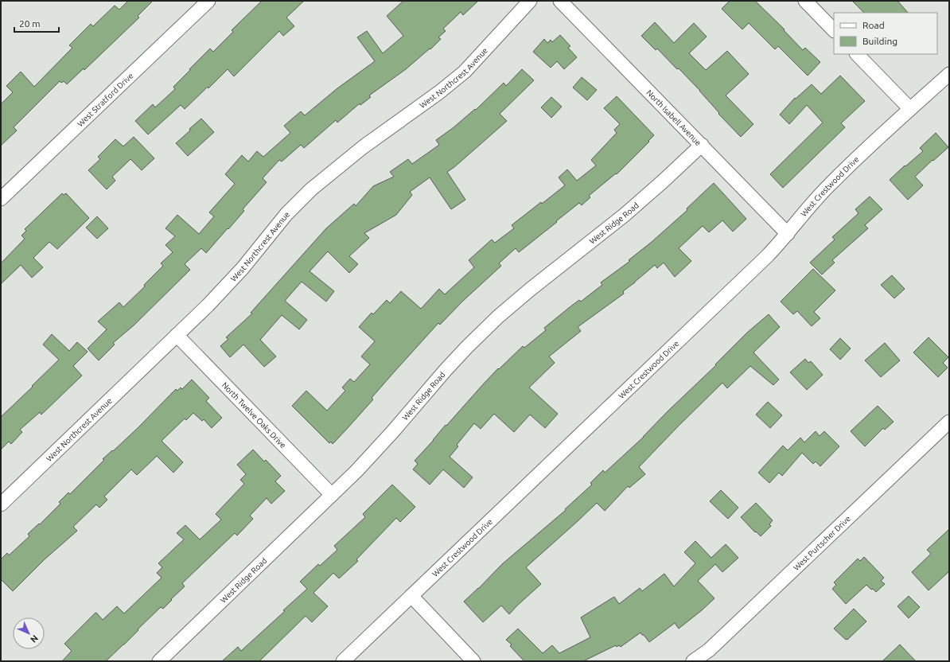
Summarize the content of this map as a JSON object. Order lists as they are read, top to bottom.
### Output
{
  "streets": {
    "street": [
      "West Northcrest Avenue",
      "West Stratford Drive",
      "North Isabell Avenue",
      "West Crestwood Drive",
      "West Ridge Road",
      "North Twelve Oaks Drive",
      "West Purtscher Drive"
    ]
  },
  "crossings": [
    ["West Northcrest Avenue", "North Twelve Oaks Drive"],
    ["North Isabell Avenue", "West Crestwood Drive"],
    ["North Isabell Avenue", "West Ridge Road"],
    ["West Ridge Road", "North Twelve Oaks Drive"]
  ],
  "legend": ["Road", "Building"],
  "scale_bar": "20 m",
  "north": "bottom right"
}
